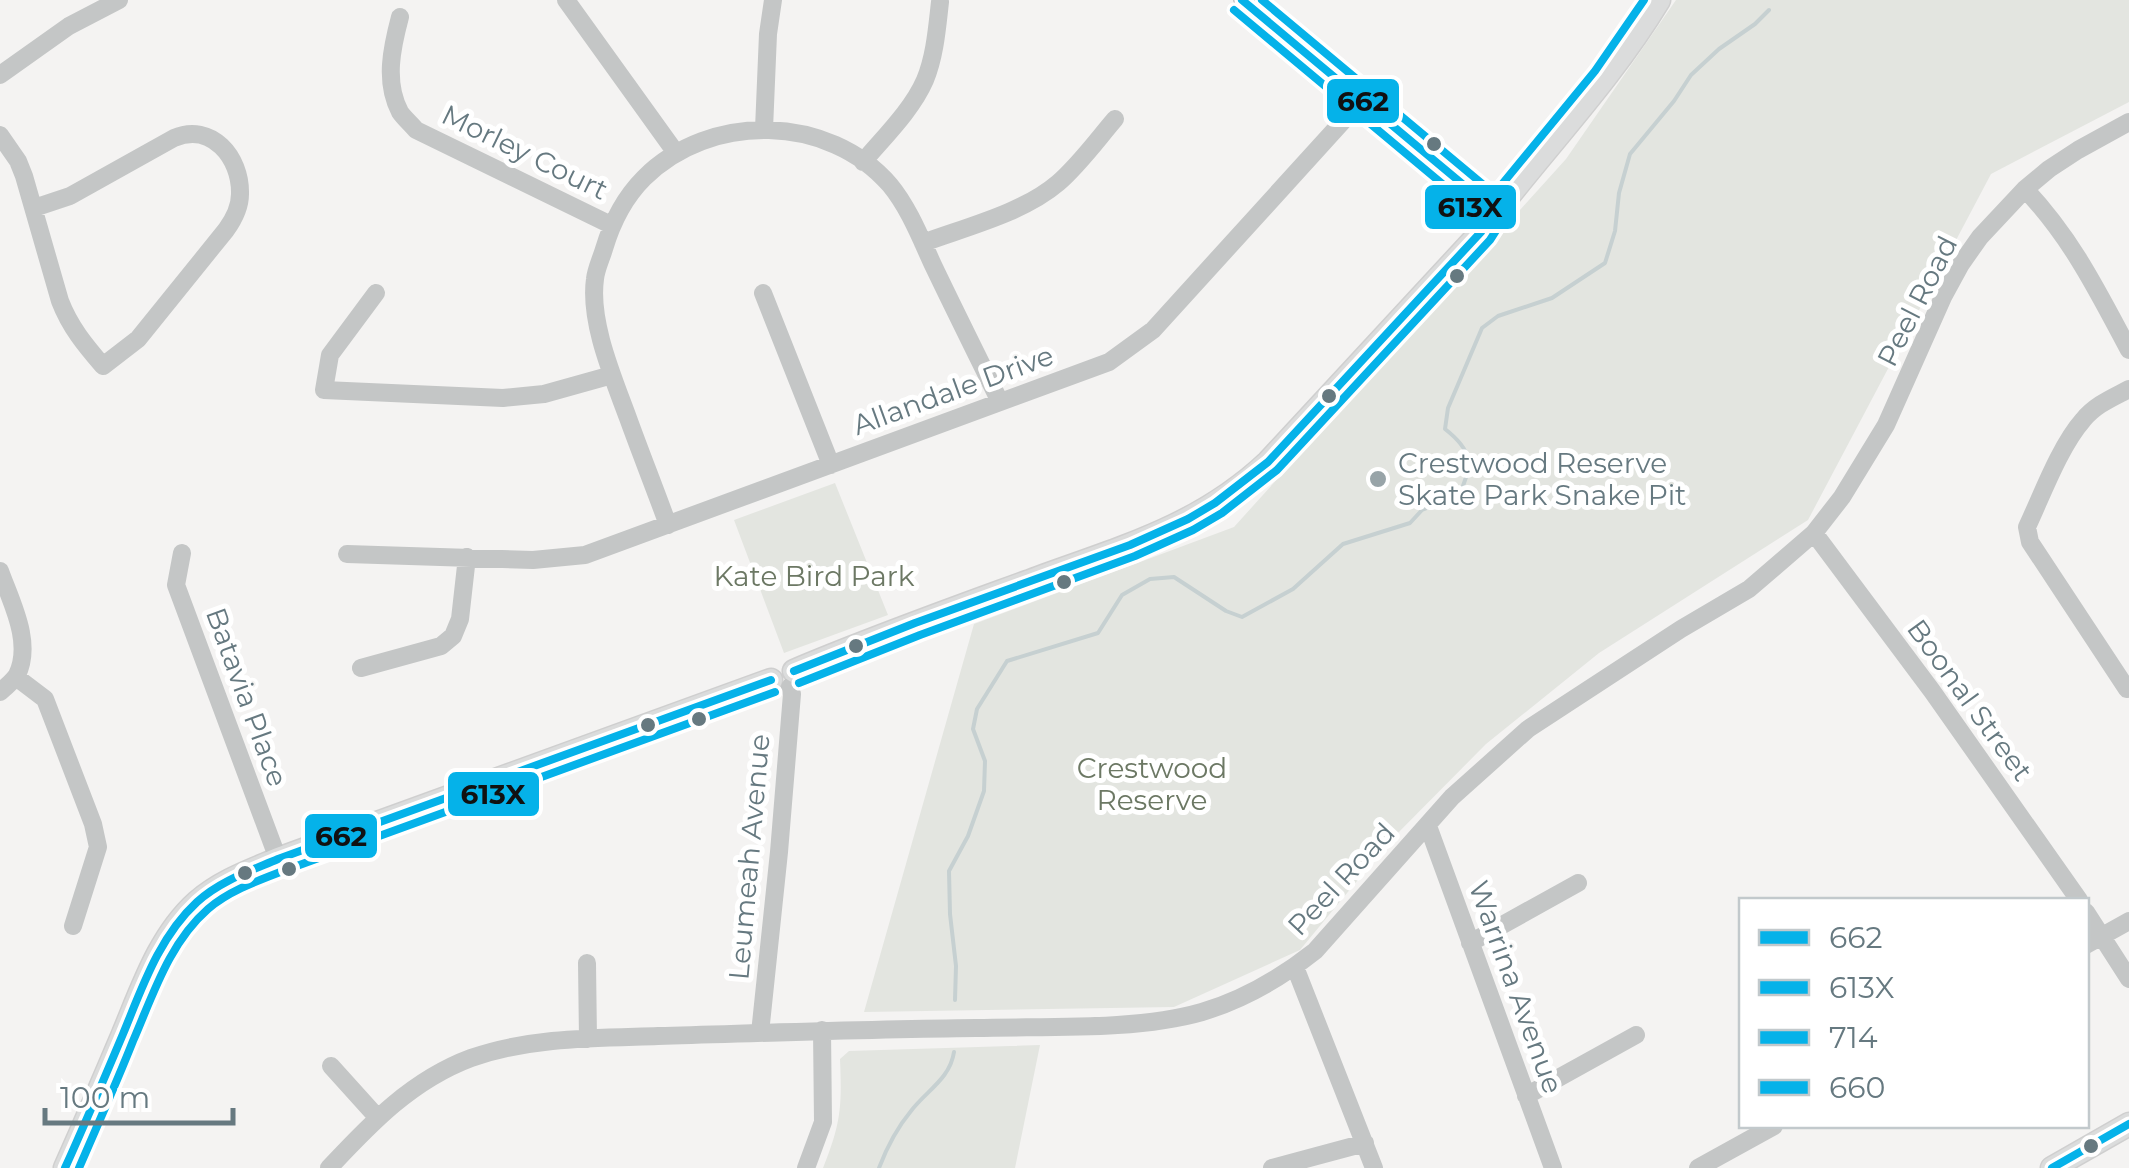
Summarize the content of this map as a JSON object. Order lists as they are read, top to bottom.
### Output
{
  "streets": {
    "street": [
      "Morley Court",
      "Peel Road",
      "Allandale Drive",
      "Batavia Place",
      "Boonal Street",
      "Leumeah Avenue",
      "Warrina Avenue"
    ]
  },
  "crossings": [
    ["Peel Road", "Boonal Street"],
    ["Peel Road", "Leumeah Avenue"],
    ["Peel Road", "Warrina Avenue"]
  ],
  "parks": ["Kate Bird Park", "Crestwood Reserve"],
  "places": ["Crestwood Reserve Skate Park Snake Pit"],
  "lines": [
    "transit line 662",
    "transit line 714",
    "transit line 613X",
    "transit line 660"
  ],
  "legend": [
    "662",
    "613X",
    "714",
    "660"
  ],
  "scale_bar": "100 m"
}
